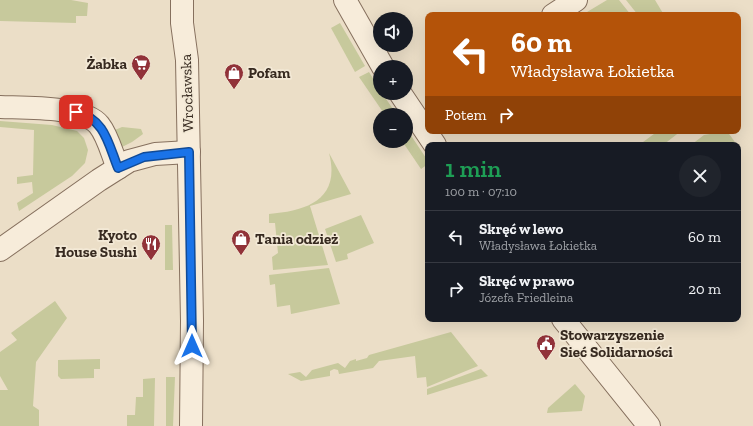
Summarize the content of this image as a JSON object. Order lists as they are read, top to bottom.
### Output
{
  "streets": {
    "street": ["Wrocławska"]
  },
  "places": {
    "supermarket": ["Żabka"],
    "shop": ["Pofam", "Tania odzież"],
    "restaurant": ["Kyoto House Sushi"],
    "public building": ["Stowarzyszenie Sieć Solidarności"]
  },
  "page": {
    "map_buttons": ["+", "−"],
    "turn": ["60 m", "Władysława Łokietka"],
    "then": "Potem",
    "heading": ["1 min", "100 m · 07:10"],
    "list": [
      {
        "name": "Skręć w lewo",
        "note": "Władysława Łokietka",
        "value": "60 m"
      },
      {
        "name": "Skręć w prawo",
        "note": "Józefa Friedleina",
        "value": "20 m"
      }
    ]
  }
}
